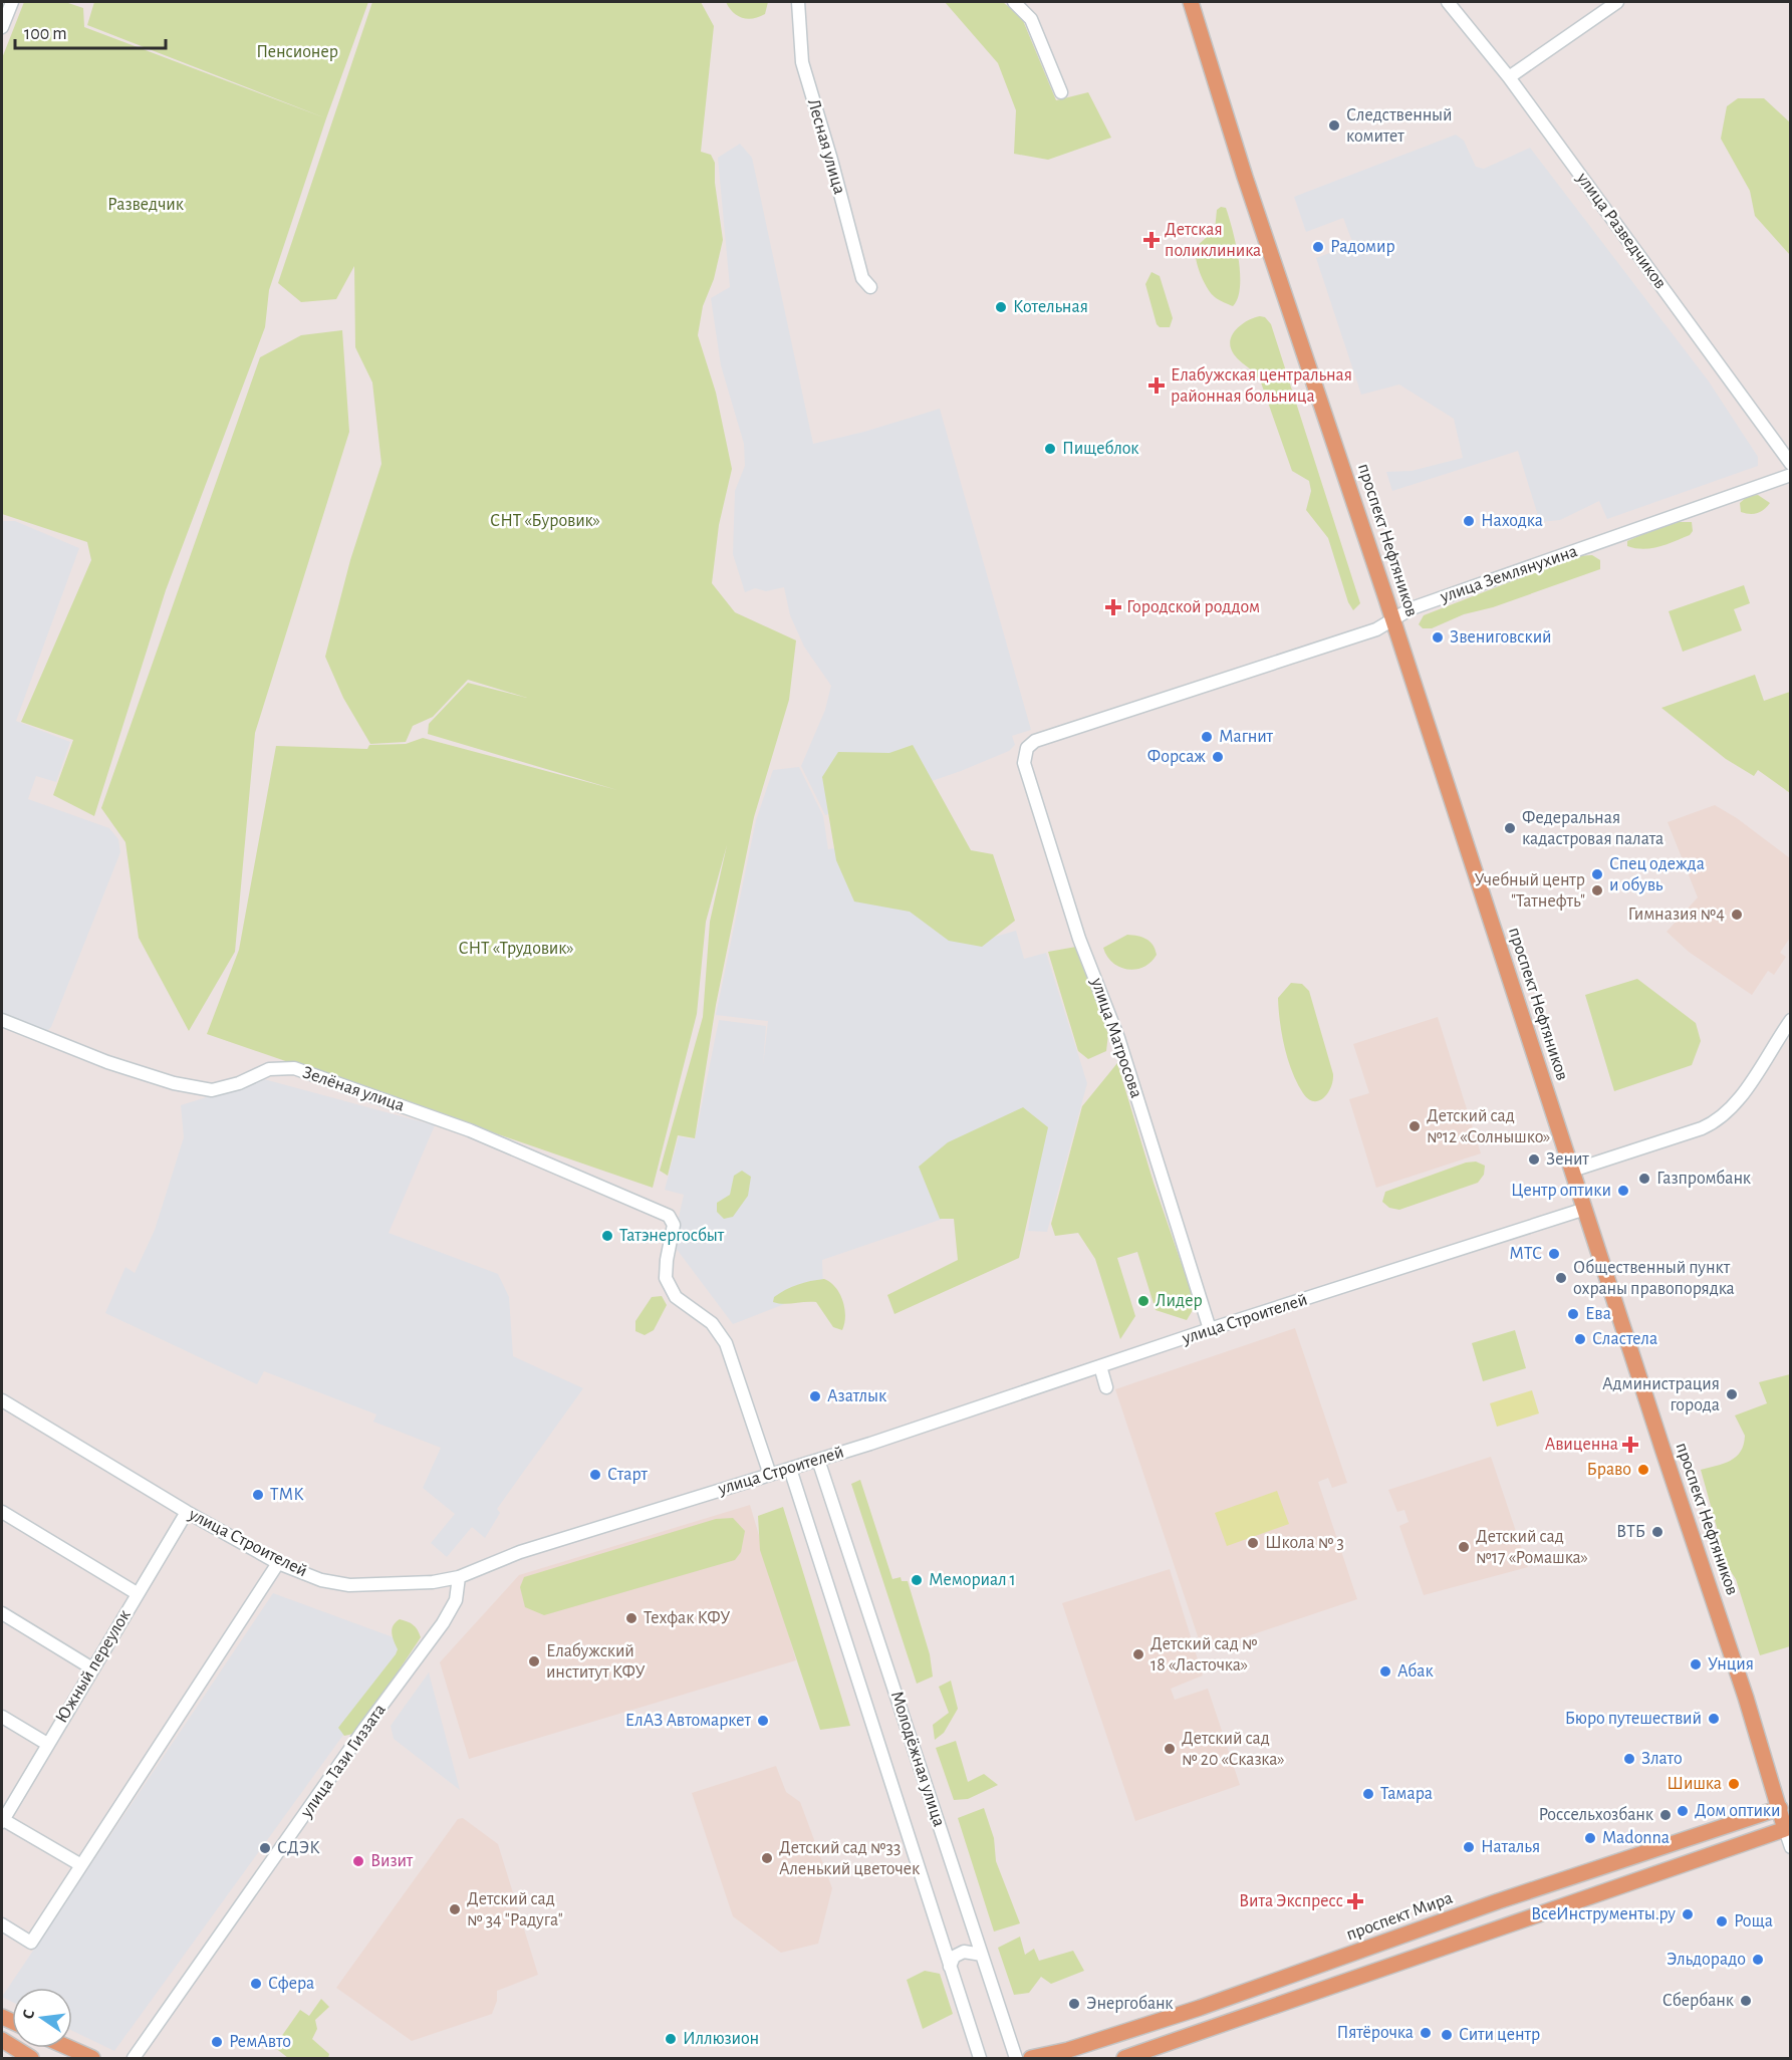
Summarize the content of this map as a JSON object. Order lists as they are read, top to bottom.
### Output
{
  "streets": {
    "main road": ["проспект Нефтяников", "проспект Мира"],
    "street": [
      "Лесная улица",
      "улица Разведчиков",
      "улица Землянухина",
      "улица Матросова",
      "Зелёная улица",
      "улица Строителей",
      "Южный переулок",
      "Молодёжная улица",
      "улица Тази Гиззата"
    ]
  },
  "crossings": [
    ["проспект Нефтяников", "улица Землянухина"],
    ["проспект Нефтяников", "улица Строителей"],
    ["проспект Нефтяников", "проспект Мира"],
    ["улица Землянухина", "улица Матросова"],
    ["улица Матросова", "улица Строителей"],
    ["Зелёная улица", "улица Строителей"],
    ["улица Строителей", "Южный переулок"],
    ["улица Строителей", "Молодёжная улица"],
    ["улица Строителей", "улица Тази Гиззата"]
  ],
  "parks": [
    "Пенсионер",
    "Разведчик",
    "СНТ «Буровик»",
    "СНТ «Трудовик»"
  ],
  "places": {
    "other": [
      "Следственный комитет",
      "Радомир",
      "Котельная",
      "Пищеблок",
      "Находка",
      "Звениговский",
      "Магнит",
      "Форсаж",
      "Федеральная кадастровая палата",
      "Спец одежда и обувь",
      "Учебный центр \"Татнефть\"",
      "Гимназия №4",
      "Детский сад №12 «Солнышко»",
      "Зенит",
      "Газпромбанк",
      "Центр оптики",
      "Татэнергосбыт",
      "МТС",
      "Общественный пункт охраны правопорядка",
      "Лидер",
      "Ева",
      "Сластела",
      "Администрация города",
      "Азатлык",
      "Браво",
      "Старт",
      "ТМК",
      "ВТБ",
      "Школа № 3",
      "Детский сад №17 «Ромашка»",
      "Мемориал 1",
      "Техфак КФУ",
      "Детский сад № 18 «Ласточка»",
      "Елабужский институт КФУ",
      "Унция",
      "Абак",
      "Бюро путешествий",
      "ЕлАЗ Автомаркет",
      "Детский сад № 20 «Сказка»",
      "Злато",
      "Шишка",
      "Тамара",
      "Дом оптики",
      "Россельхозбанк",
      "Madonna",
      "Наталья",
      "СДЭК",
      "Детский сад №33 Аленький цветочек",
      "Визит",
      "Детский сад № 34 \"Радуга\"",
      "ВсеИнструменты.ру",
      "Роща",
      "Эльдорадо",
      "Сфера",
      "Сбербанк",
      "Энергобанк",
      "Пятёрочка",
      "Сити центр",
      "Иллюзион",
      "РемАвто"
    ],
    "health": [
      "Детская поликлиника",
      "Елабужская центральная районная больница",
      "Городской роддом",
      "Авиценна",
      "Вита Экспресс"
    ]
  },
  "scale_bar": "100 m",
  "north": "left"
}
